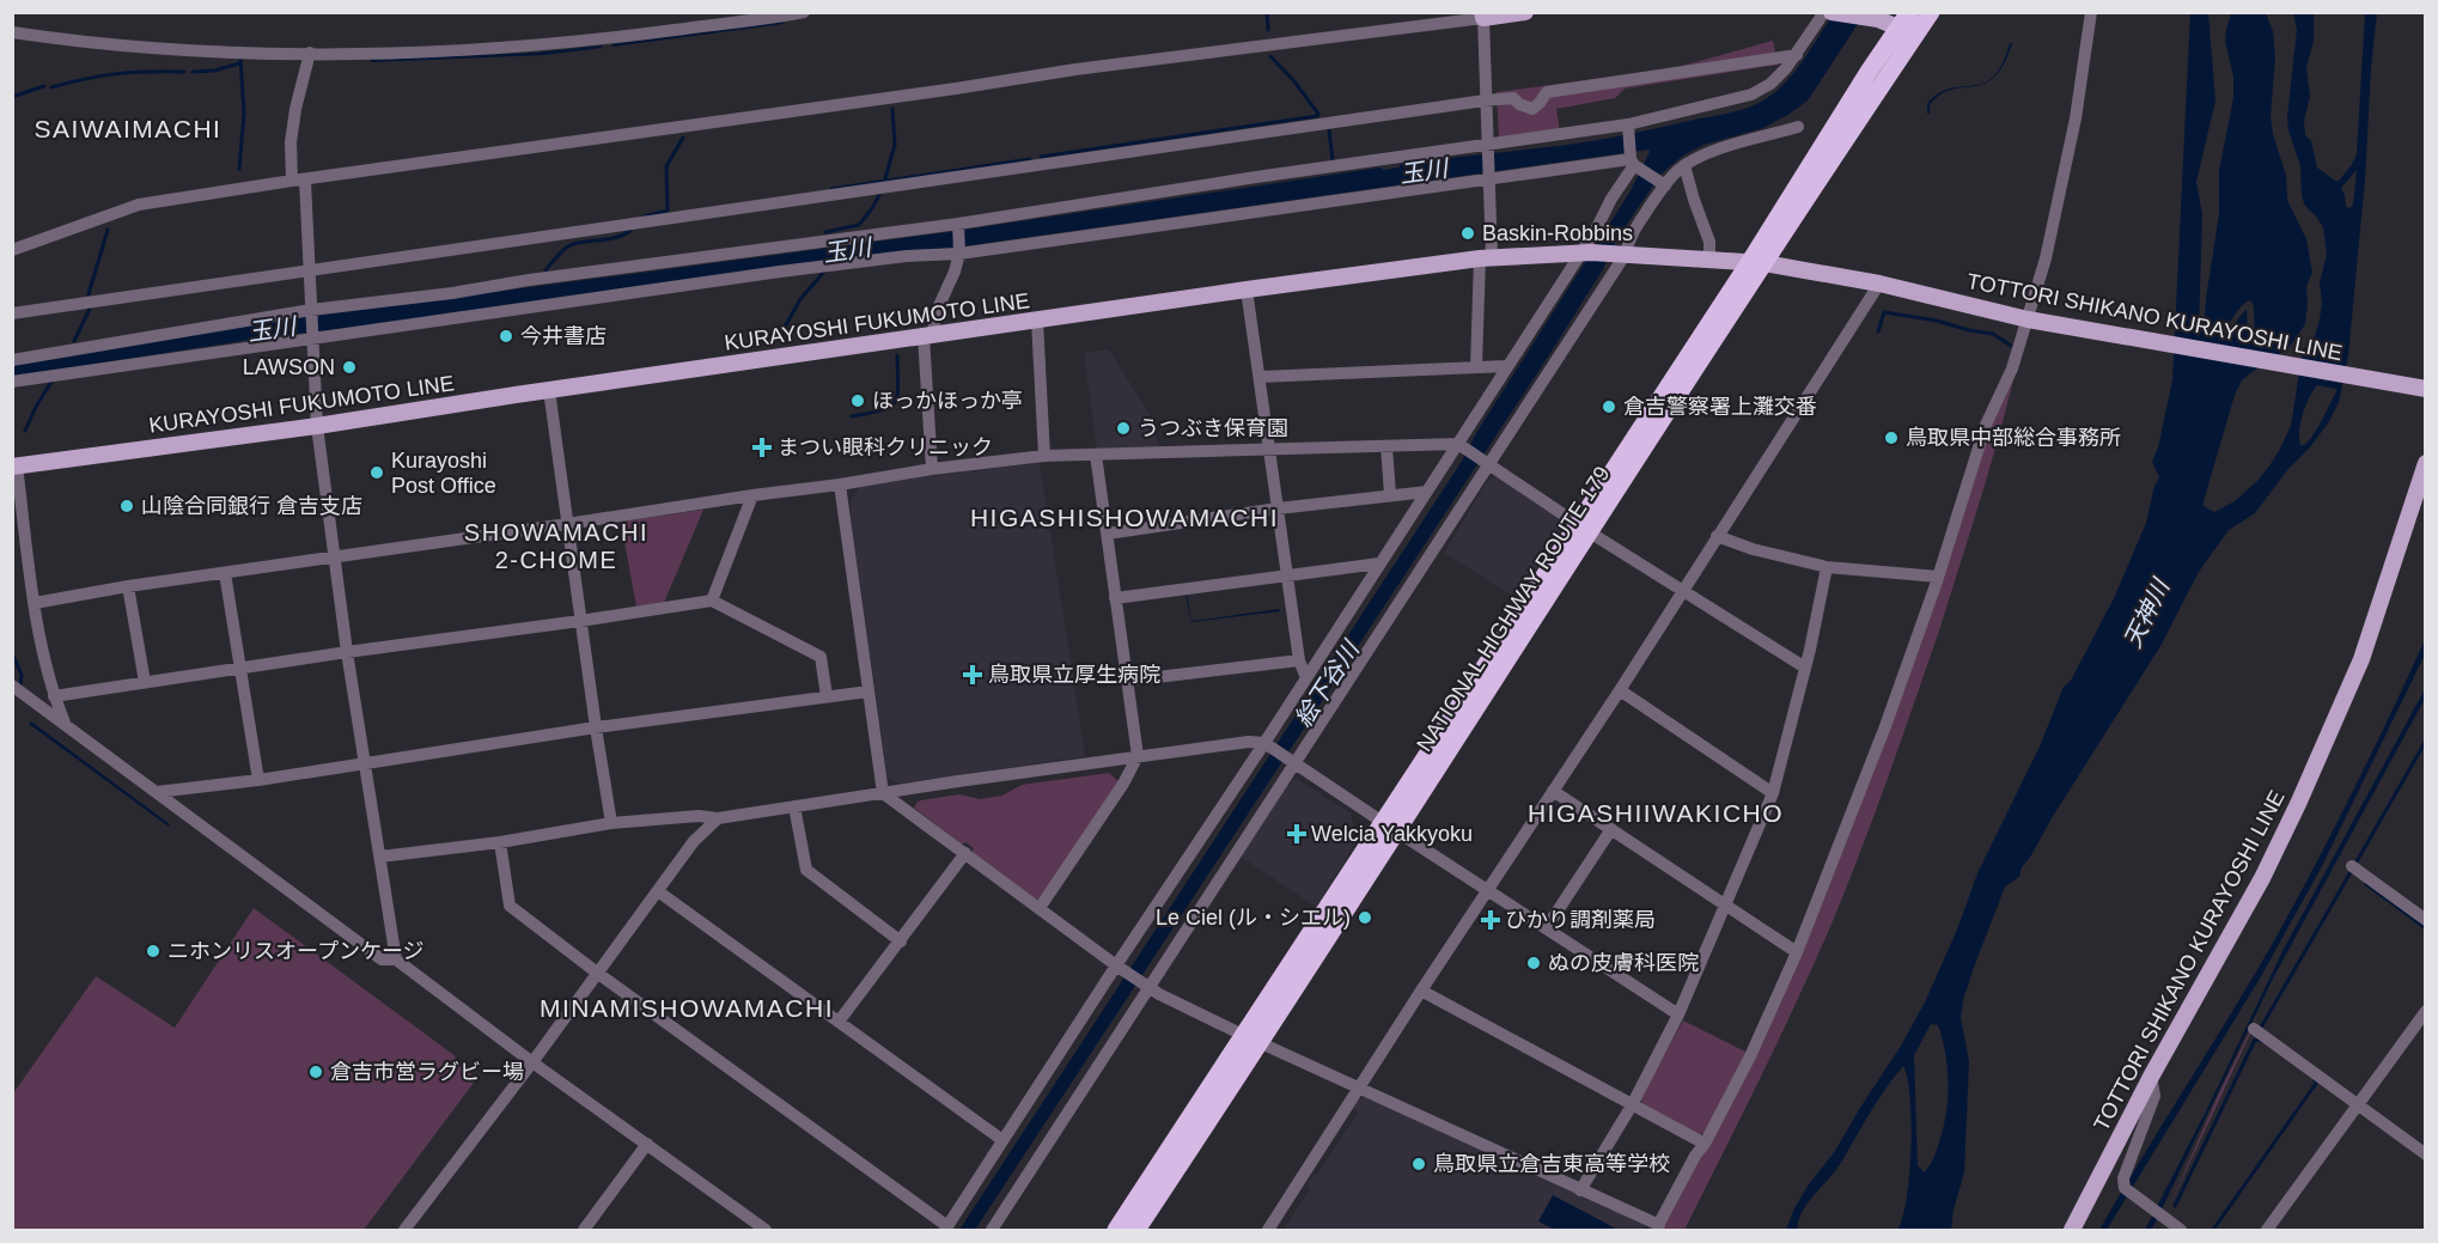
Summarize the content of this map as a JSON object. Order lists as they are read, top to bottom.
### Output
{
  "streets": {
    "highway": ["NATIONAL HIGHWAY ROUTE 179"],
    "main road": ["TOTTORI SHIKANO KURAYOSHI LINE", "KURAYOSHI FUKUMOTO LINE"]
  },
  "crossings": [
    ["TOTTORI SHIKANO KURAYOSHI LINE", "KURAYOSHI FUKUMOTO LINE"],
    ["TOTTORI SHIKANO KURAYOSHI LINE", "NATIONAL HIGHWAY ROUTE 179"],
    ["KURAYOSHI FUKUMOTO LINE", "NATIONAL HIGHWAY ROUTE 179"]
  ],
  "districts": [
    "SAIWAIMACHI",
    "HIGASHISHOWAMACHI",
    "SHOWAMACHI 2-CHOME",
    "HIGASHIIWAKICHO",
    "MINAMISHOWAMACHI"
  ],
  "water": ["玉川", "天神川", "絵下谷川"],
  "places": {
    "other": [
      "Baskin-Robbins",
      "今井書店",
      "LAWSON",
      "ほっかほっか亭",
      "倉吉警察署上灘交番",
      "うつぶき保育園",
      "鳥取県中部総合事務所",
      "Kurayoshi Post Office",
      "山陰合同銀行 倉吉支店",
      "Le Ciel (ル・シエル)",
      "ニホンリスオープンケージ",
      "ぬの皮膚科医院",
      "倉吉市営ラグビー場",
      "鳥取県立倉吉東高等学校"
    ],
    "health": [
      "まつい眼科クリニック",
      "鳥取県立厚生病院",
      "Welcia Yakkyoku",
      "ひかり調剤薬局"
    ]
  }
}
